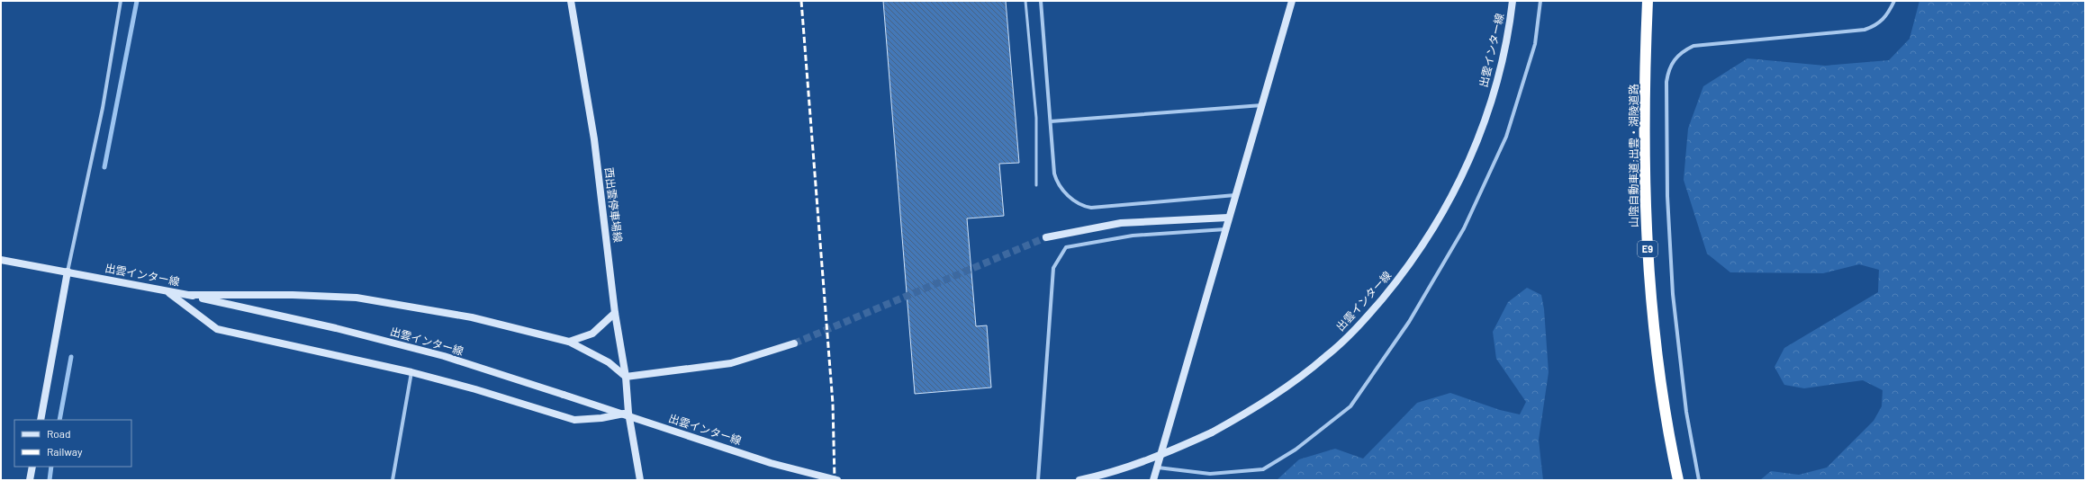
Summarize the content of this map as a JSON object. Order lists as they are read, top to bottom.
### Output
{
  "streets": {
    "highway": ["山陰自動車道;出雲・湖陵道路", "E9"],
    "main road": ["出雲インター線", "西出雲停車場線"]
  },
  "legend": ["Road", "Railway"]
}
